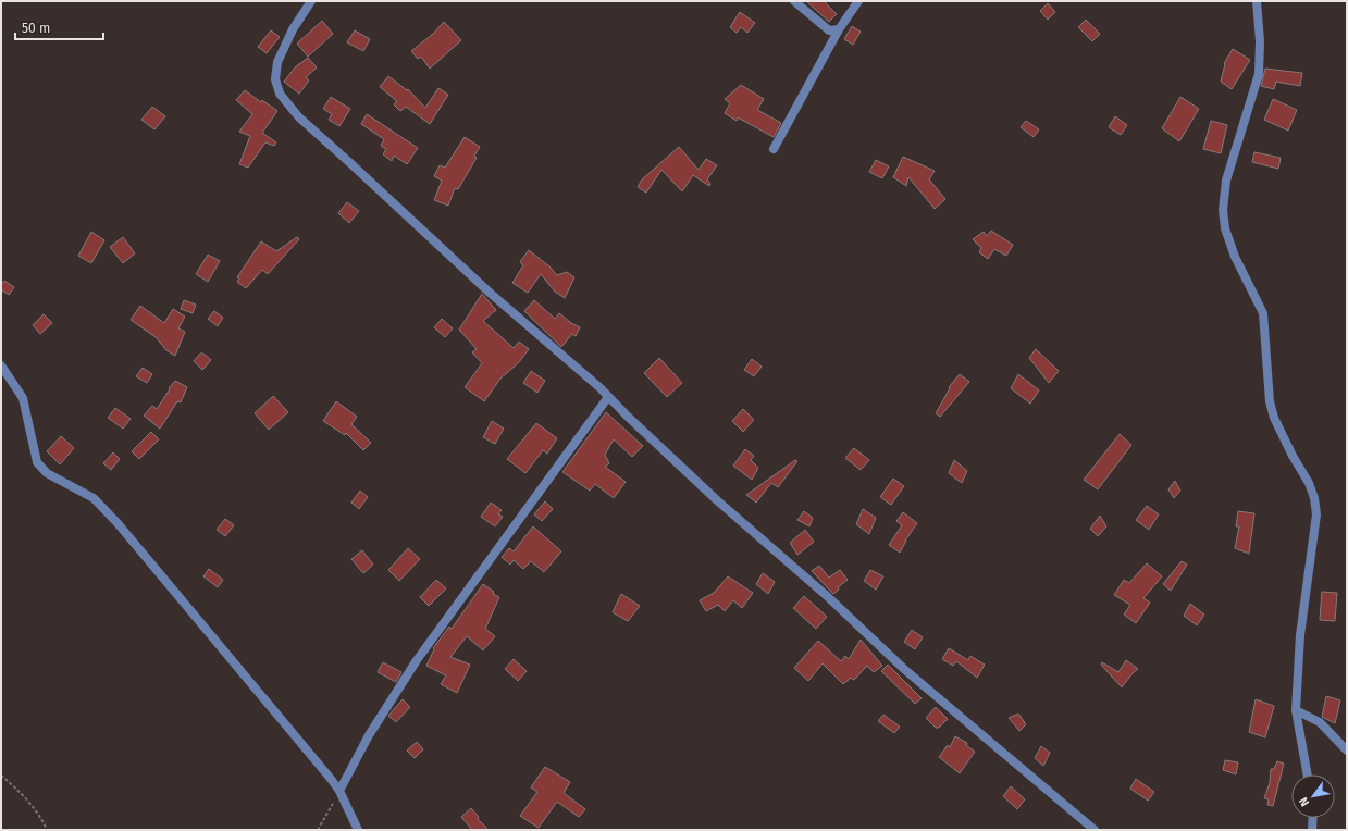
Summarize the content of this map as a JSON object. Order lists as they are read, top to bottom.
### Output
{
  "scale_bar": "50 m",
  "north": "bottom left"
}
